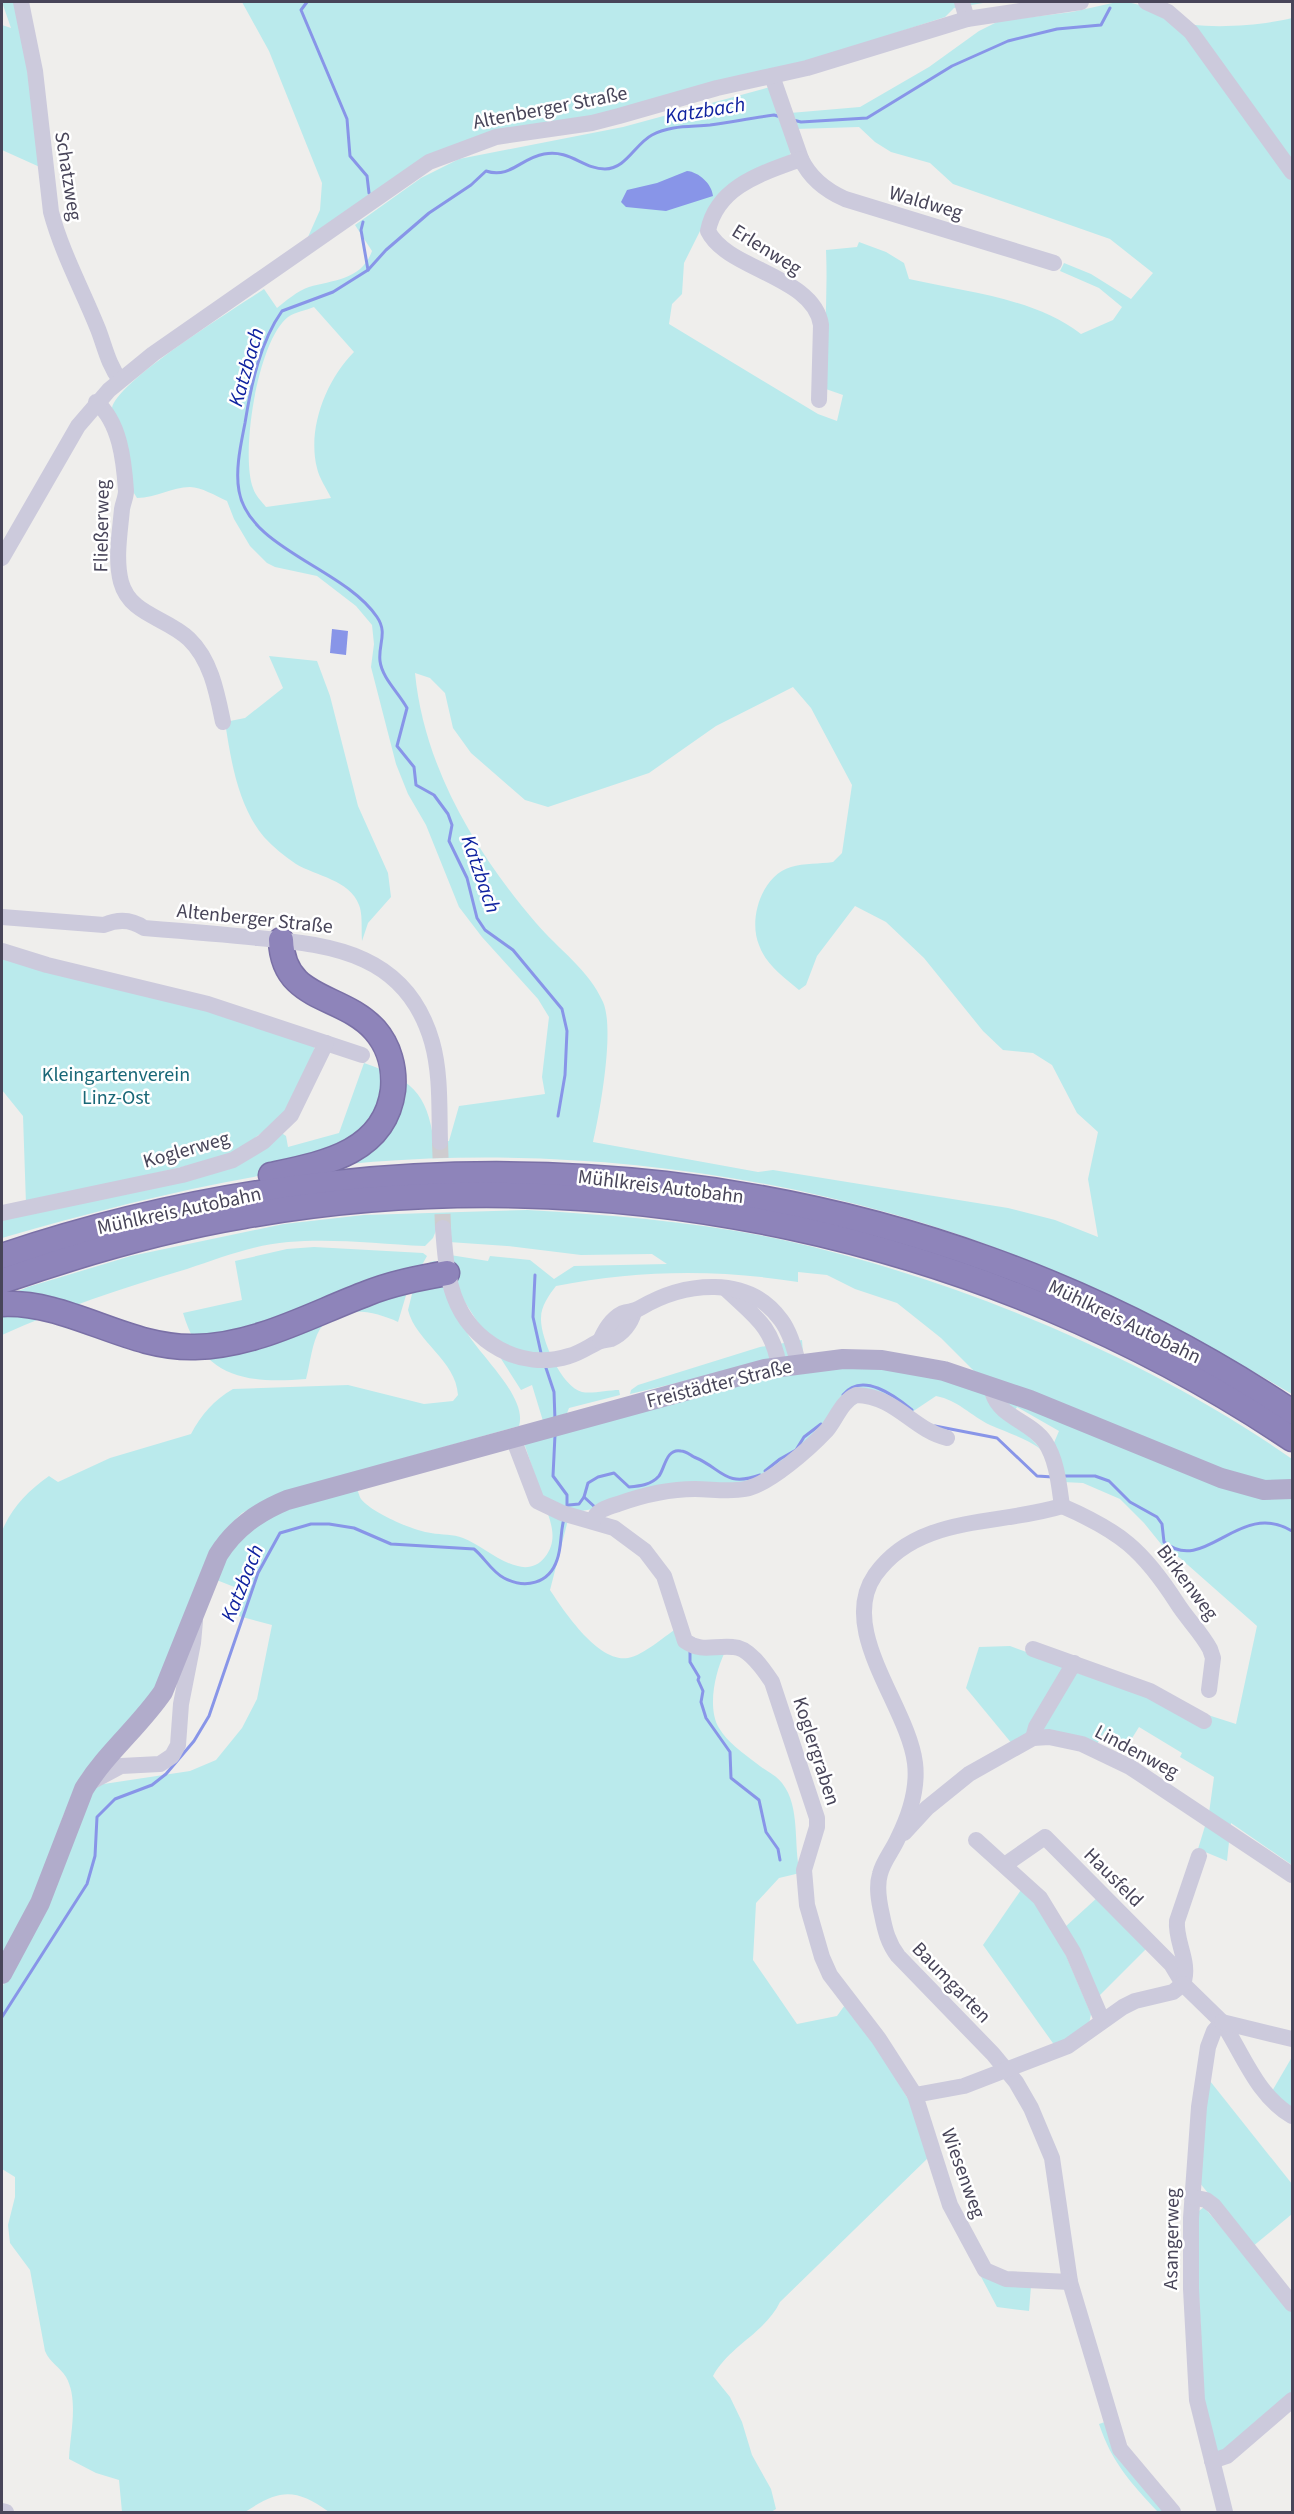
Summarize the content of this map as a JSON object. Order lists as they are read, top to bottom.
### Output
{
  "streets": {
    "highway": ["Mühlkreis Autobahn"],
    "main road": ["Freistädter Straße"],
    "street": [
      "Altenberger Straße",
      "Schatzweg",
      "Waldweg",
      "Erlenweg",
      "Fließerweg",
      "Koglerweg",
      "Birkenweg",
      "Koglergraben",
      "Lindenweg",
      "Hausfeld",
      "Baumgarten",
      "Wiesenweg",
      "Asangerweg"
    ]
  },
  "crossings": [
    ["Altenberger Straße", "Schatzweg"],
    ["Altenberger Straße", "Fließerweg"],
    ["Waldweg", "Erlenweg"],
    ["Birkenweg", "Baumgarten"],
    ["Koglergraben", "Wiesenweg"],
    ["Baumgarten", "Wiesenweg"]
  ],
  "water": ["Katzbach"],
  "parks": ["Kleingartenverein Linz-Ost"]
}
